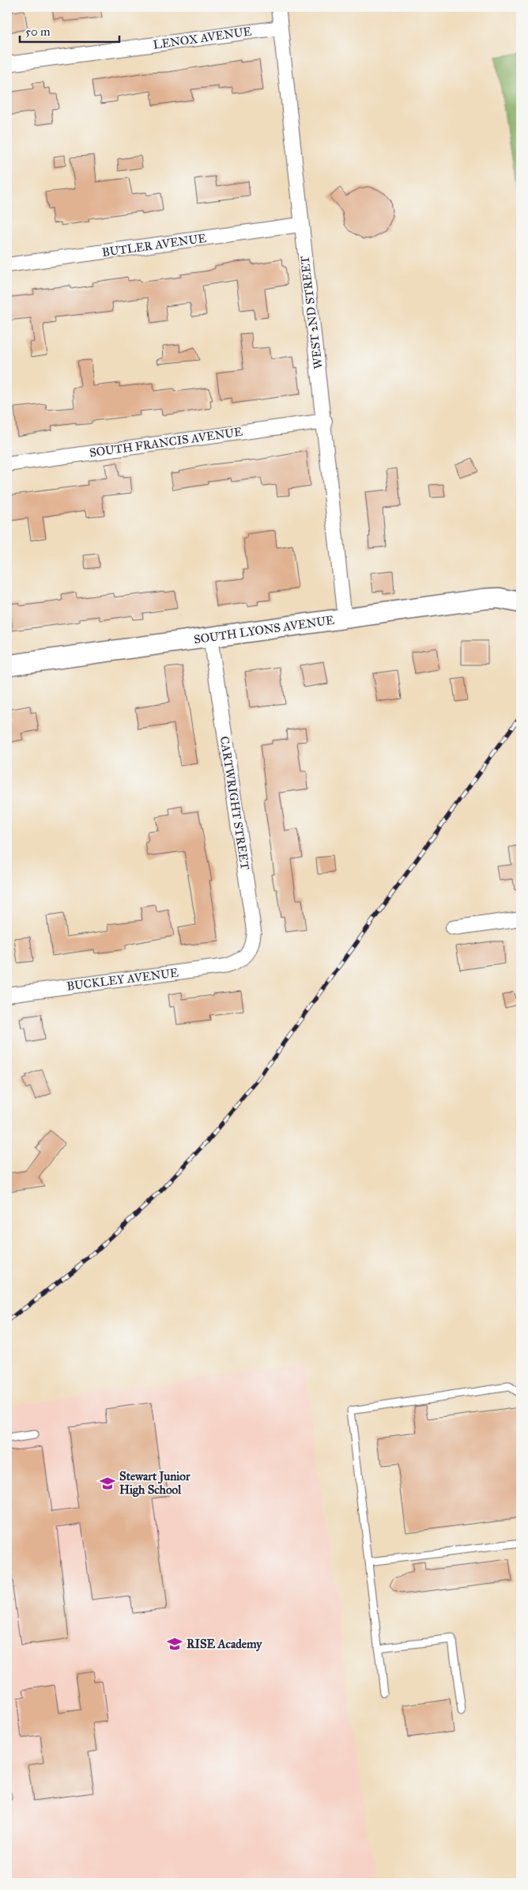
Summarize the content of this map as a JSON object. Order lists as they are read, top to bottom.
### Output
{
  "streets": {
    "street": [
      "LENOX AVENUE",
      "BUTLER AVENUE",
      "WEST 2ND STREET",
      "SOUTH FRANCIS AVENUE",
      "SOUTH LYONS AVENUE",
      "CARTWRIGHT STREET",
      "BUCKLEY AVENUE"
    ]
  },
  "crossings": [
    ["LENOX AVENUE", "WEST 2ND STREET"],
    ["BUTLER AVENUE", "WEST 2ND STREET"],
    ["WEST 2ND STREET", "SOUTH FRANCIS AVENUE"],
    ["WEST 2ND STREET", "SOUTH LYONS AVENUE"],
    ["SOUTH LYONS AVENUE", "CARTWRIGHT STREET"],
    ["CARTWRIGHT STREET", "BUCKLEY AVENUE"]
  ],
  "places": {
    "school or university": ["Stewart Junior High School", "RISE Academy"]
  },
  "scale_bar": "50 m"
}
